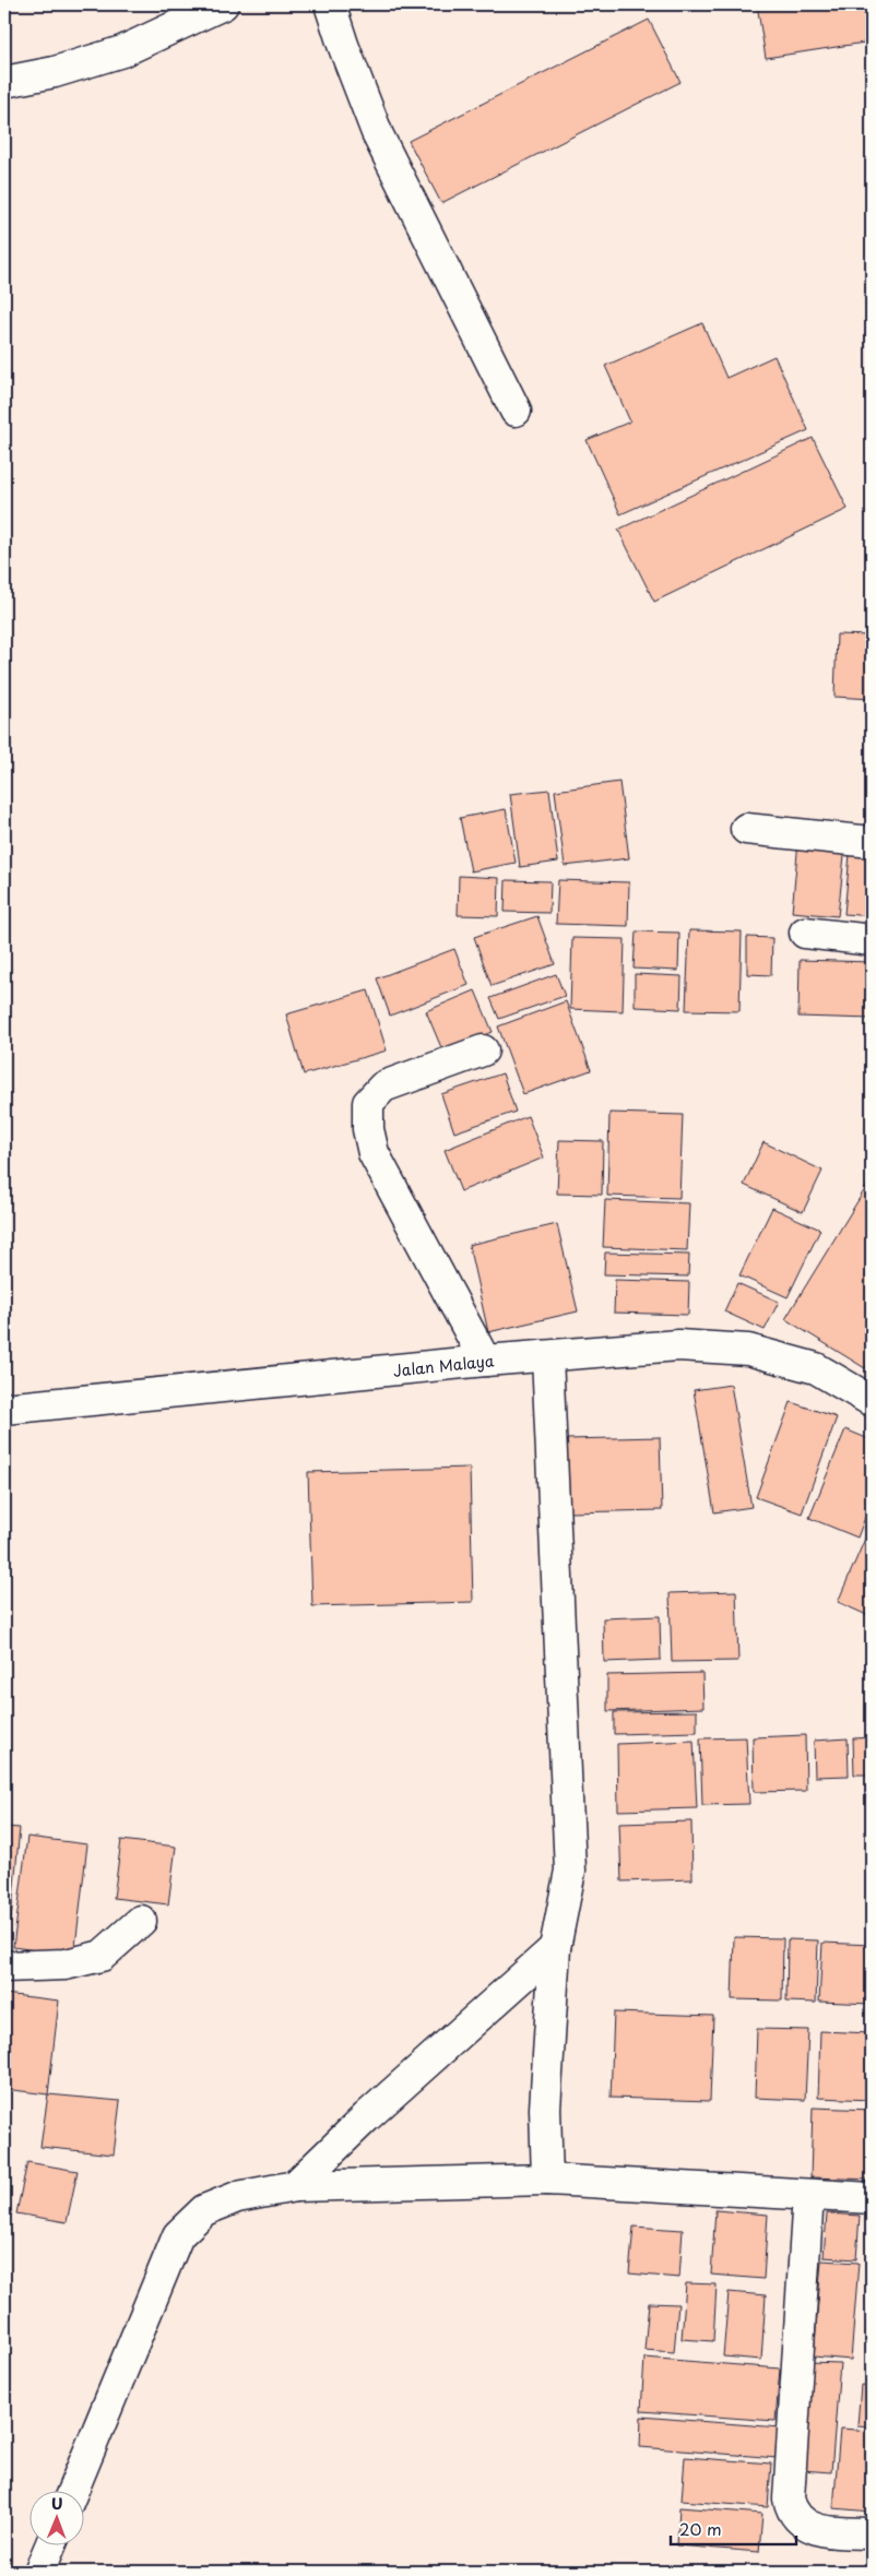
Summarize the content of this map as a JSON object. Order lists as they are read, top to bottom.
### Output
{
  "streets": {
    "street": ["Jalan Malaya"]
  },
  "scale_bar": "20 m",
  "north": "top"
}
